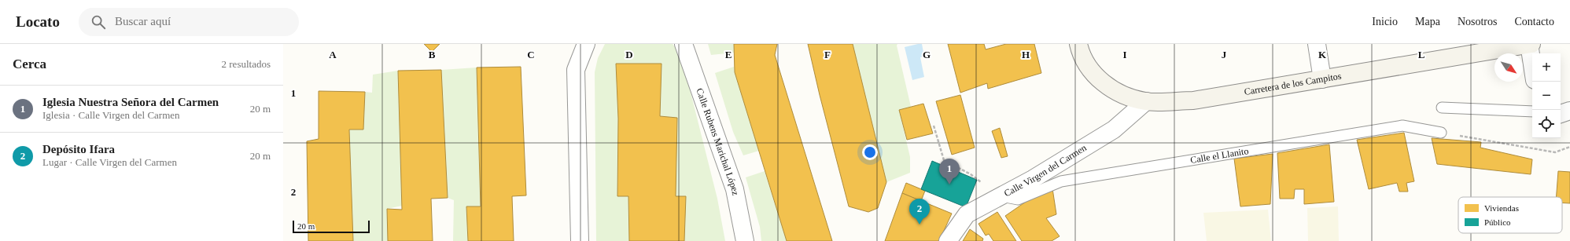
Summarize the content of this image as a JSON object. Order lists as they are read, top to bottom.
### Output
{
  "streets": {
    "main road": ["Carretera de los Campitos"],
    "street": ["Calle Rubens Marichal López", "Calle Virgen del Carmen"],
    "lane": ["Calle el Llanito"]
  },
  "crossings": [
    ["Carretera de los Campitos", "Calle Virgen del Carmen"],
    ["Calle el Llanito", "Calle Virgen del Carmen"]
  ],
  "legend": ["Viviendas", "Público"],
  "scale_bar": "20 m",
  "north": "bottom right",
  "page": {
    "header": "Locato",
    "search": "Buscar aquí",
    "nav": [
      "Inicio",
      "Mapa",
      "Nosotros",
      "Contacto"
    ],
    "heading": ["Cerca", "2 resultados"],
    "map_buttons": ["+", "−"],
    "list": [
      {
        "mark": "1",
        "name": "Iglesia Nuestra Señora del Carmen",
        "note": "Iglesia · Calle Virgen del Carmen",
        "value": "20 m"
      },
      {
        "mark": "2",
        "name": "Depósito Ifara",
        "note": "Lugar · Calle Virgen del Carmen",
        "value": "20 m"
      }
    ],
    "pins": ["1", "2"],
    "scale": "20 m"
  },
  "grid": {
    "columns": [
      "A",
      "B",
      "C",
      "D",
      "E",
      "F",
      "G",
      "H",
      "I",
      "J",
      "K",
      "L"
    ],
    "rows": ["1", "2"]
  }
}
